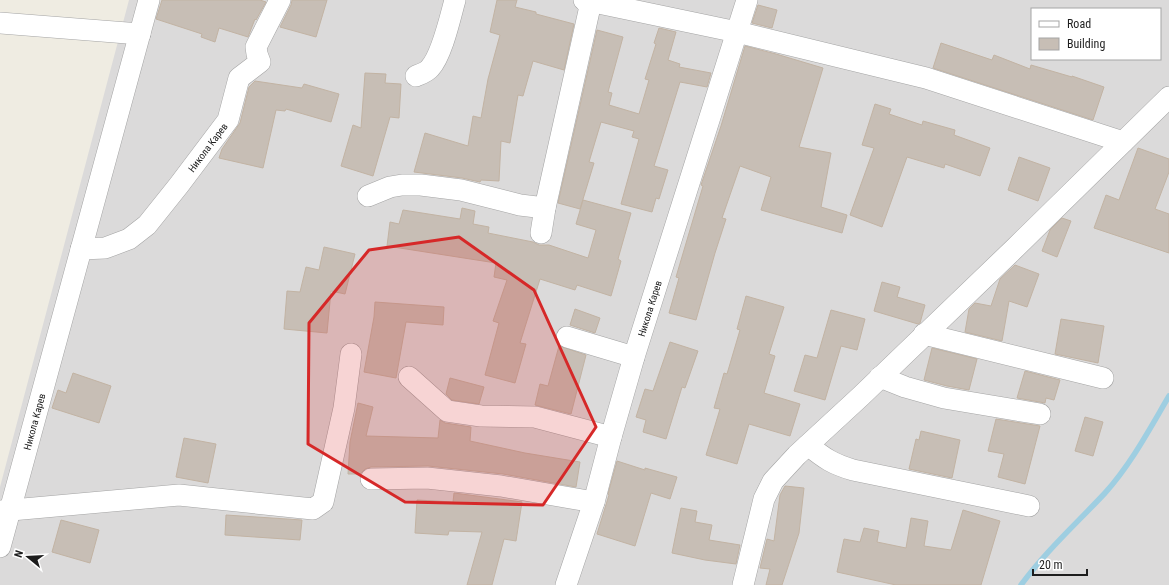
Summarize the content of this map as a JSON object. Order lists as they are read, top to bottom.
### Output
{
  "streets": {
    "street": ["Никола Карев"]
  },
  "legend": ["Road", "Building"],
  "scale_bar": "20 m",
  "north": "left"
}
